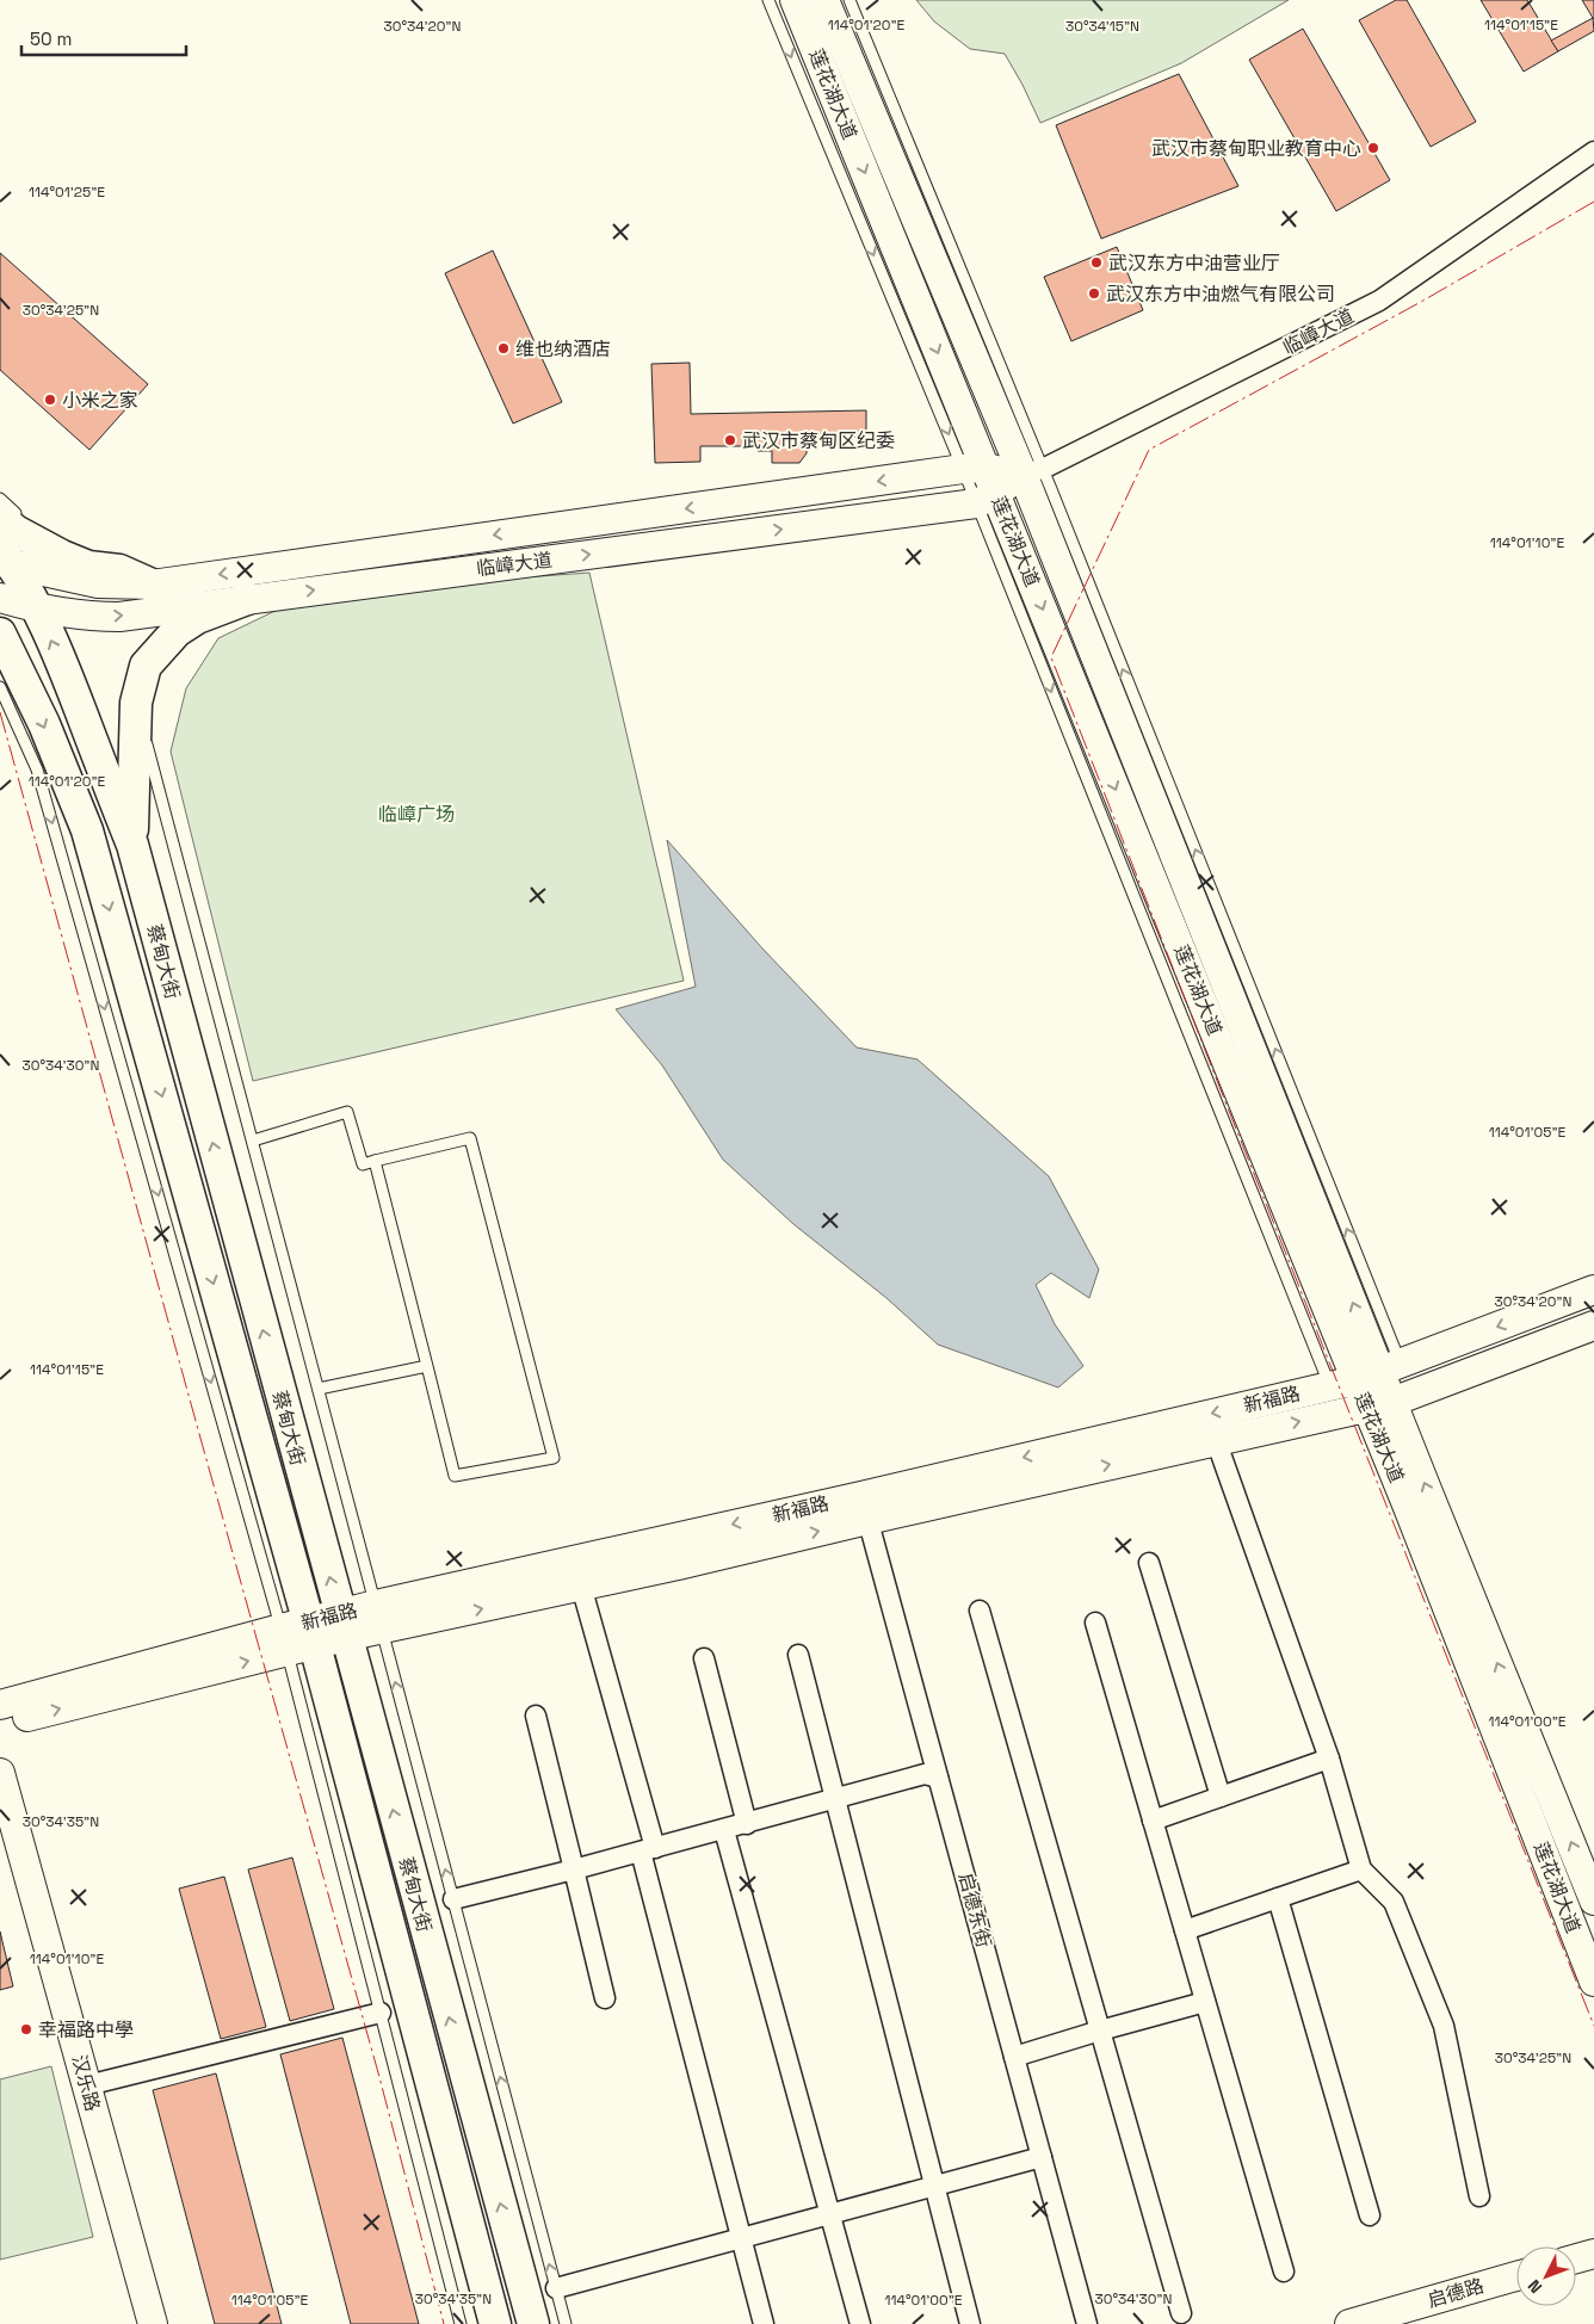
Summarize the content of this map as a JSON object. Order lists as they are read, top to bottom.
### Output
{
  "streets": {
    "main road": ["蔡甸大街"],
    "street": [
      "莲花湖大道",
      "临嶂大道",
      "新福路",
      "启德东街",
      "汉乐路",
      "启德路"
    ]
  },
  "crossings": [
    ["莲花湖大道", "临嶂大道"],
    ["莲花湖大道", "新福路"],
    ["临嶂大道", "蔡甸大街"],
    ["蔡甸大街", "新福路"],
    ["新福路", "启德东街"]
  ],
  "parks": ["临嶂广场"],
  "places": [
    "武汉市蔡甸职业教育中心",
    "武汉东方中油营业厅",
    "武汉东方中油燃气有限公司",
    "维也纳酒店",
    "小米之家",
    "武汉市蔡甸区纪委",
    "幸福路中學"
  ],
  "scale_bar": "50 m",
  "north": "bottom left",
  "coordinates": [
    "114°01'15\"E",
    "114°01'20\"E",
    "30°34'20\"N",
    "30°34'15\"N",
    "114°01'25\"E",
    "30°34'25\"N",
    "114°01'10\"E",
    "30°34'30\"N",
    "114°01'05\"E",
    "114°01'00\"E",
    "30°34'35\"N"
  ]
}
